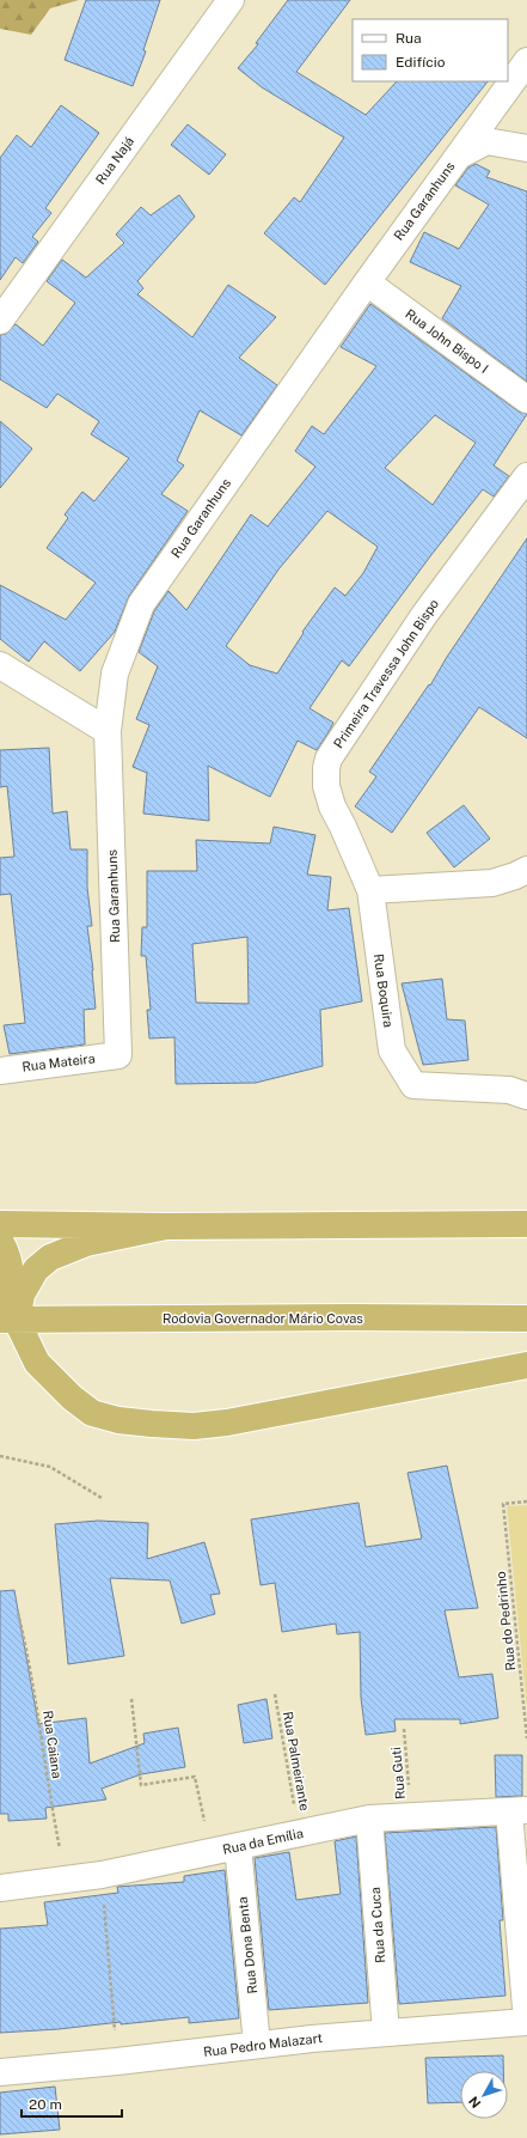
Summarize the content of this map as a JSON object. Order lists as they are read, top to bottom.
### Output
{
  "streets": {
    "highway": ["Rodovia Governador Mário Covas"],
    "street": [
      "Rua Najá",
      "Rua Garanhuns",
      "Rua John Bispo I",
      "Primeira Travessa John Bispo",
      "Rua Boquira",
      "Rua Mateira",
      "Rua da Emília",
      "Rua da Cuca",
      "Rua Dona Benta",
      "Rua Pedro Malazart"
    ],
    "path": [
      "Rua do Pedrinho",
      "Rua Caiana",
      "Rua Palmeirante",
      "Rua Guti"
    ]
  },
  "crossings": [
    ["Rua Garanhuns", "Rua John Bispo I"],
    ["Rua Garanhuns", "Rua Mateira"],
    ["Primeira Travessa John Bispo", "Rua Boquira"],
    ["Rua Caiana", "Rua da Emília"],
    ["Rua Palmeirante", "Rua da Emília"],
    ["Rua Guti", "Rua da Emília"],
    ["Rua da Emília", "Rua da Cuca"],
    ["Rua da Emília", "Rua Dona Benta"],
    ["Rua da Cuca", "Rua Pedro Malazart"],
    ["Rua Dona Benta", "Rua Pedro Malazart"]
  ],
  "legend": ["Rua", "Edifício"],
  "scale_bar": "20 m",
  "north": "bottom left"
}
